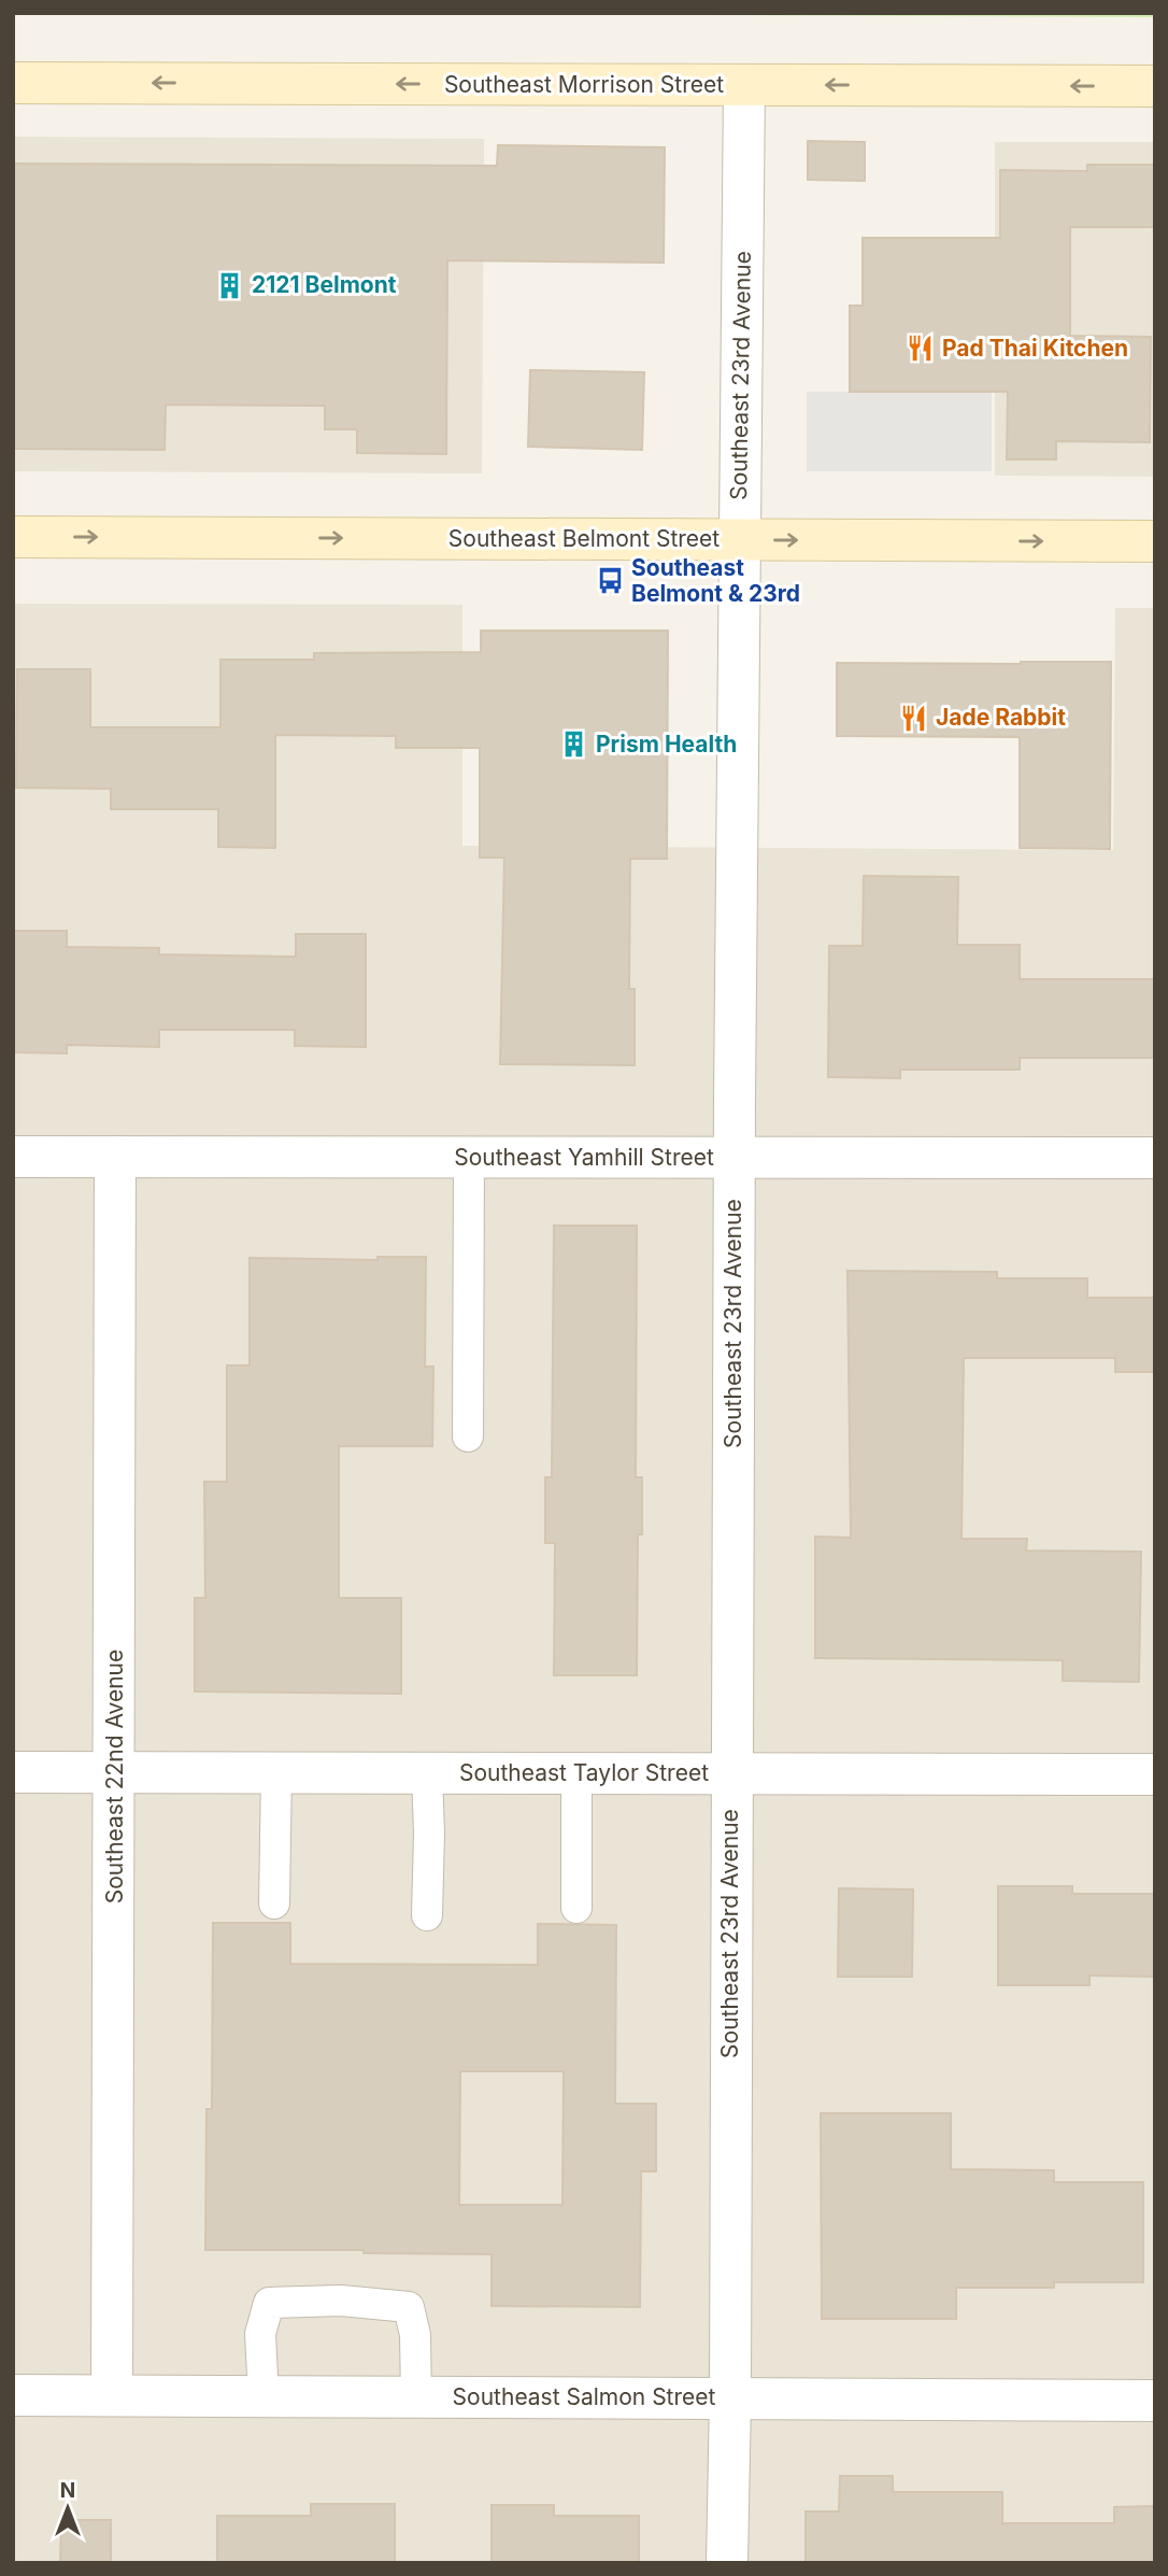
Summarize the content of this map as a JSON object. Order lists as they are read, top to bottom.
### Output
{
  "streets": {
    "main road": ["Southeast Morrison Street", "Southeast Belmont Street"],
    "street": [
      "Southeast 23rd Avenue",
      "Southeast Yamhill Street",
      "Southeast Taylor Street",
      "Southeast 22nd Avenue",
      "Southeast Salmon Street"
    ]
  },
  "crossings": [
    ["Southeast Morrison Street", "Southeast 23rd Avenue"],
    ["Southeast 23rd Avenue", "Southeast Belmont Street"],
    ["Southeast 23rd Avenue", "Southeast Yamhill Street"],
    ["Southeast 23rd Avenue", "Southeast Taylor Street"],
    ["Southeast 23rd Avenue", "Southeast Salmon Street"],
    ["Southeast Yamhill Street", "Southeast 22nd Avenue"],
    ["Southeast Taylor Street", "Southeast 22nd Avenue"],
    ["Southeast 22nd Avenue", "Southeast Salmon Street"]
  ],
  "one_way": ["Southeast Morrison Street", "Southeast Belmont Street"],
  "places": {
    "building": ["2121 Belmont", "Prism Health"],
    "restaurant": ["Pad Thai Kitchen", "Jade Rabbit"],
    "bus stop": ["Southeast Belmont & 23rd"]
  },
  "north": "top"
}
